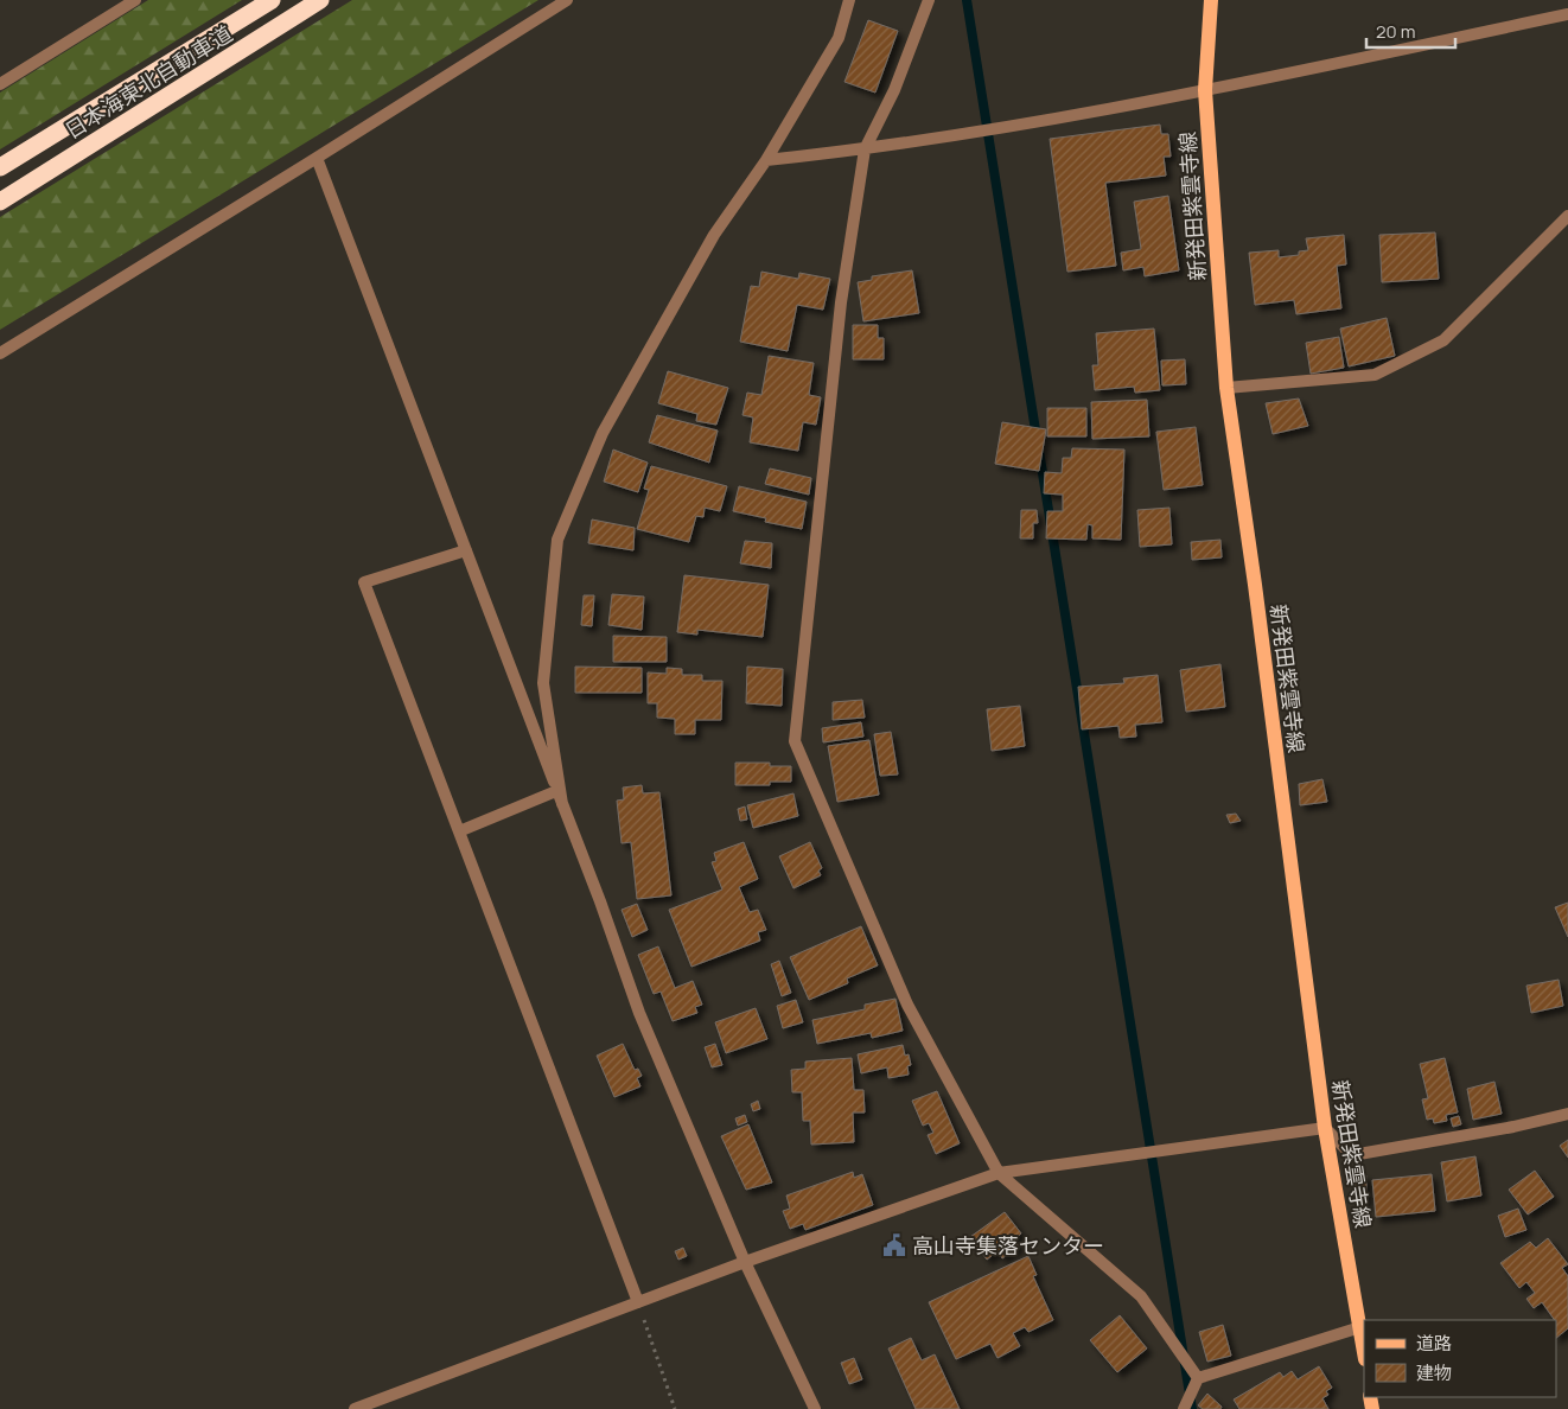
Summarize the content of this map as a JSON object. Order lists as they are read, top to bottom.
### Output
{
  "streets": {
    "highway": ["日本海東北自動車道"],
    "main road": ["新発田紫雲寺線"]
  },
  "places": {
    "public building": ["高山寺集落センター"]
  },
  "legend": ["道路", "建物"],
  "scale_bar": "20 m"
}
